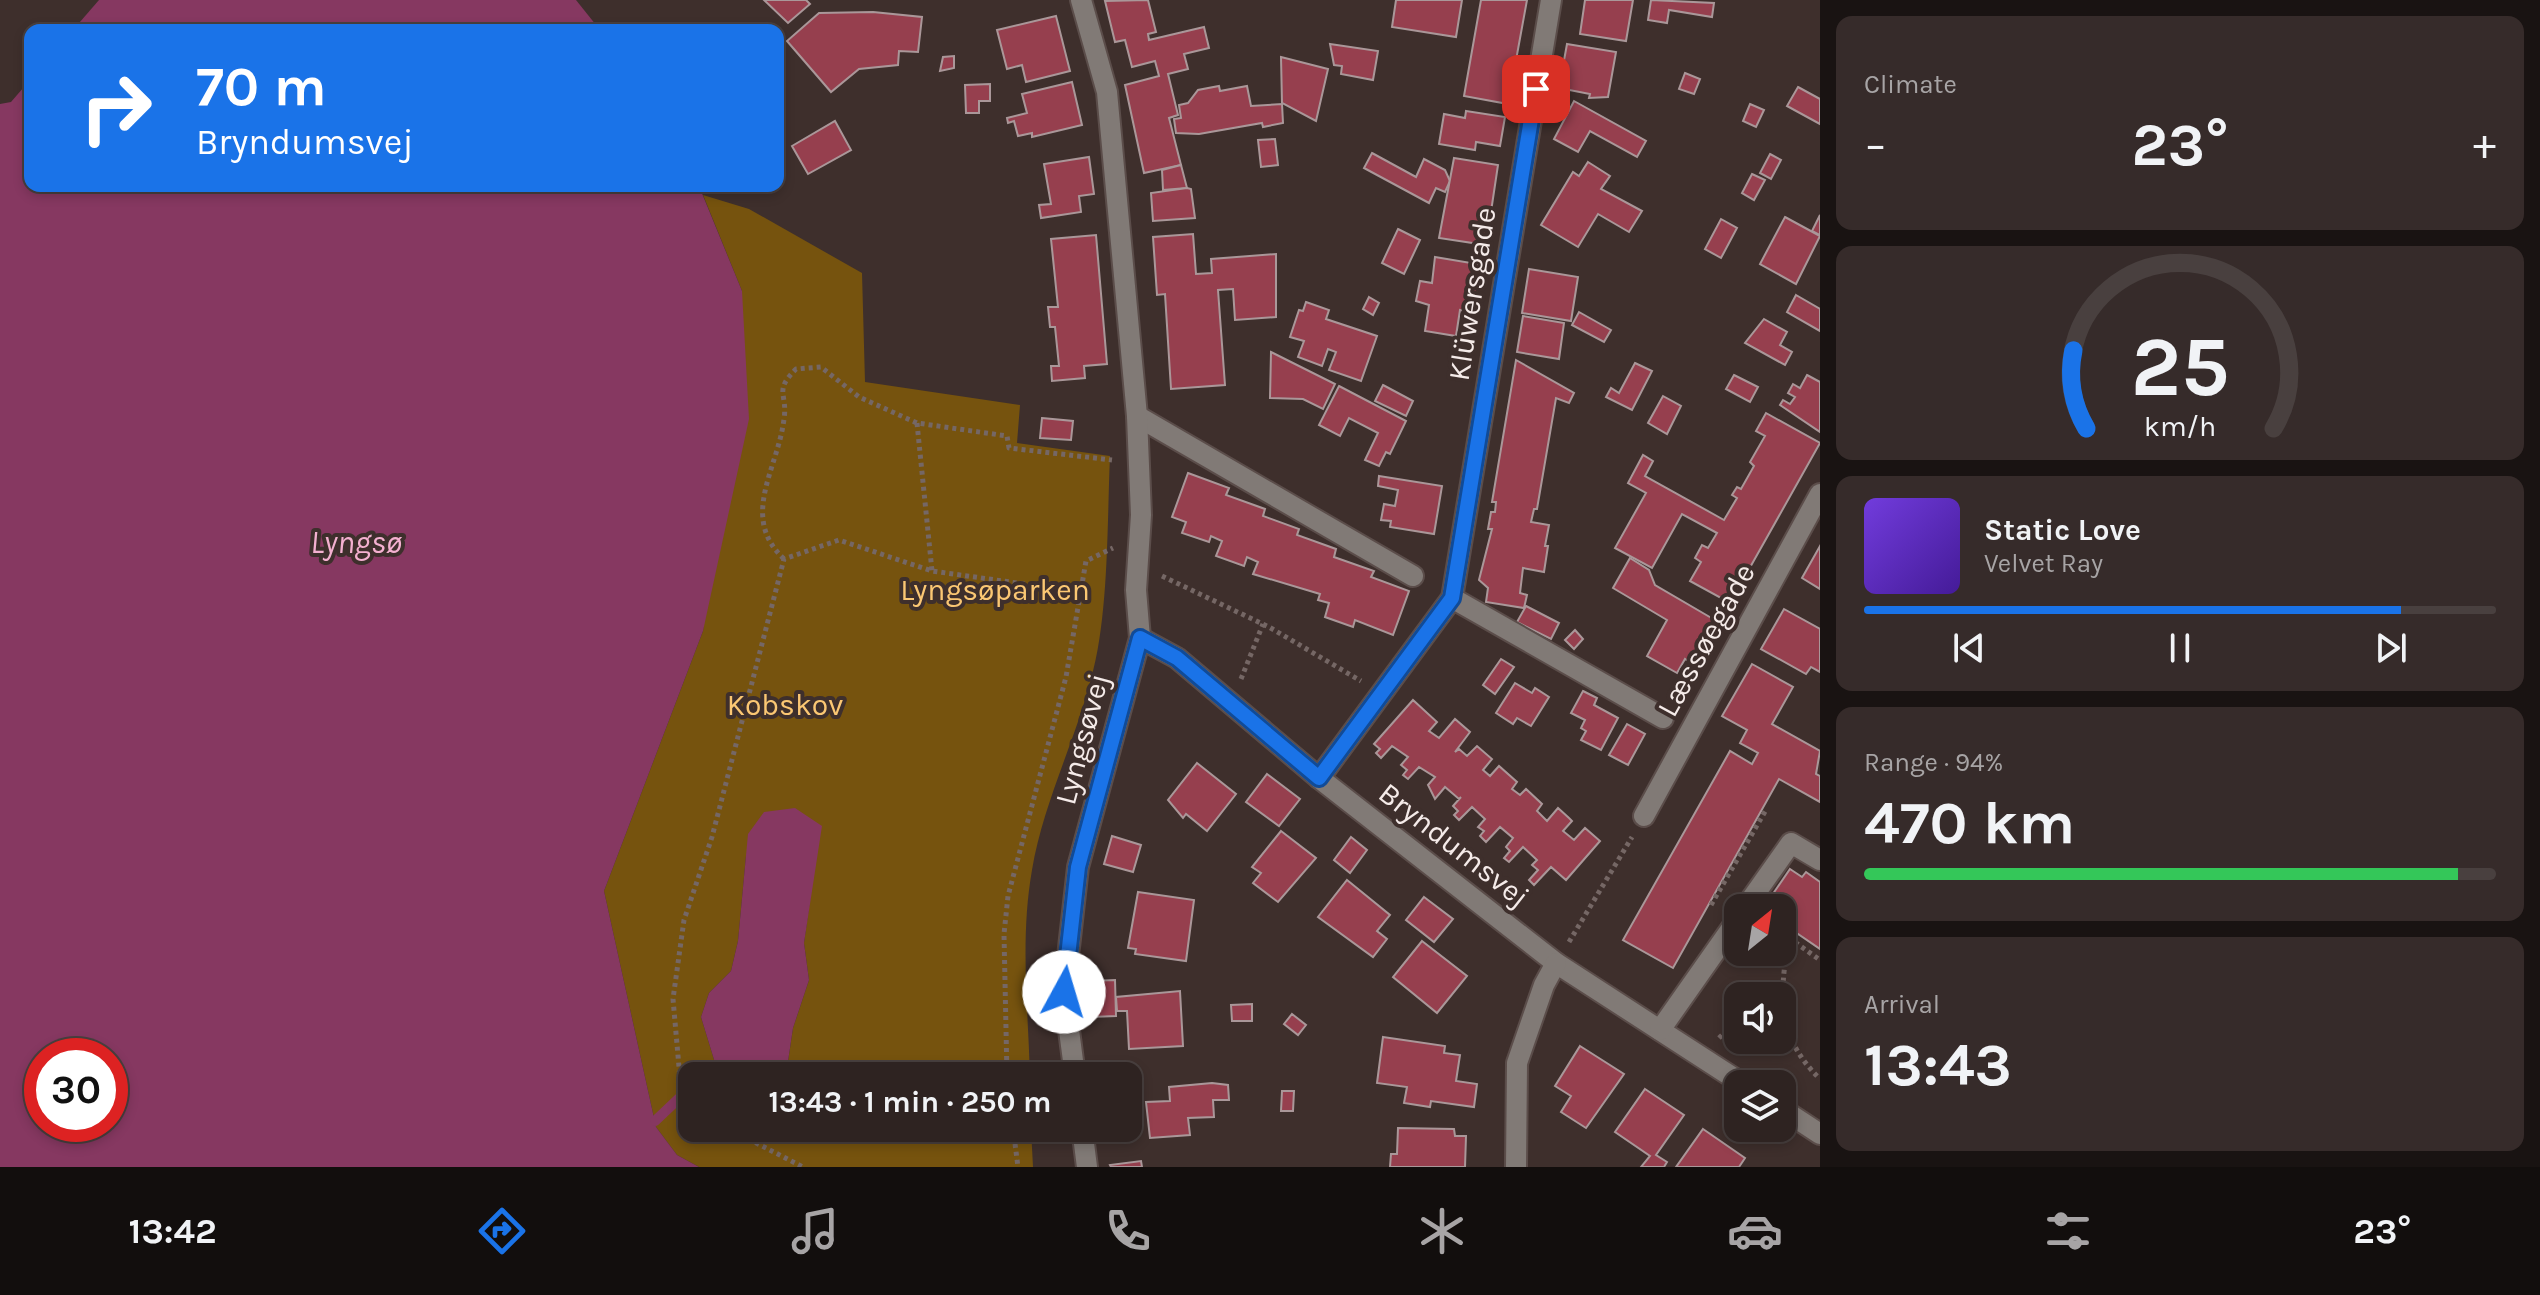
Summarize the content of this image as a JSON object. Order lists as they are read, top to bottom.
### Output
{
  "streets": {
    "street": [
      "Klüwersgade",
      "Læssøegade",
      "Lyngsøvej",
      "Bryndumsvej"
    ]
  },
  "crossings": [
    ["Klüwersgade", "Bryndumsvej"],
    ["Lyngsøvej", "Bryndumsvej"]
  ],
  "water": ["Lyngsø"],
  "parks": ["Lyngsøparken", "Kobskov"],
  "north": "top right",
  "page": {
    "tile": [
      "Climate",
      ["Range · 94%", "470 km"],
      ["Arrival", "13:43"]
    ],
    "turn": ["70 m", "Bryndumsvej"],
    "heat": ["−", "23°", "+"],
    "song": ["Static Love", "Velvet Ray"],
    "limit": "30",
    "trip": "13:43 · 1 min · 250 m",
    "tabs": ["13:42", "23°"],
    "gauge": ["25", "km/h"]
  }
}
